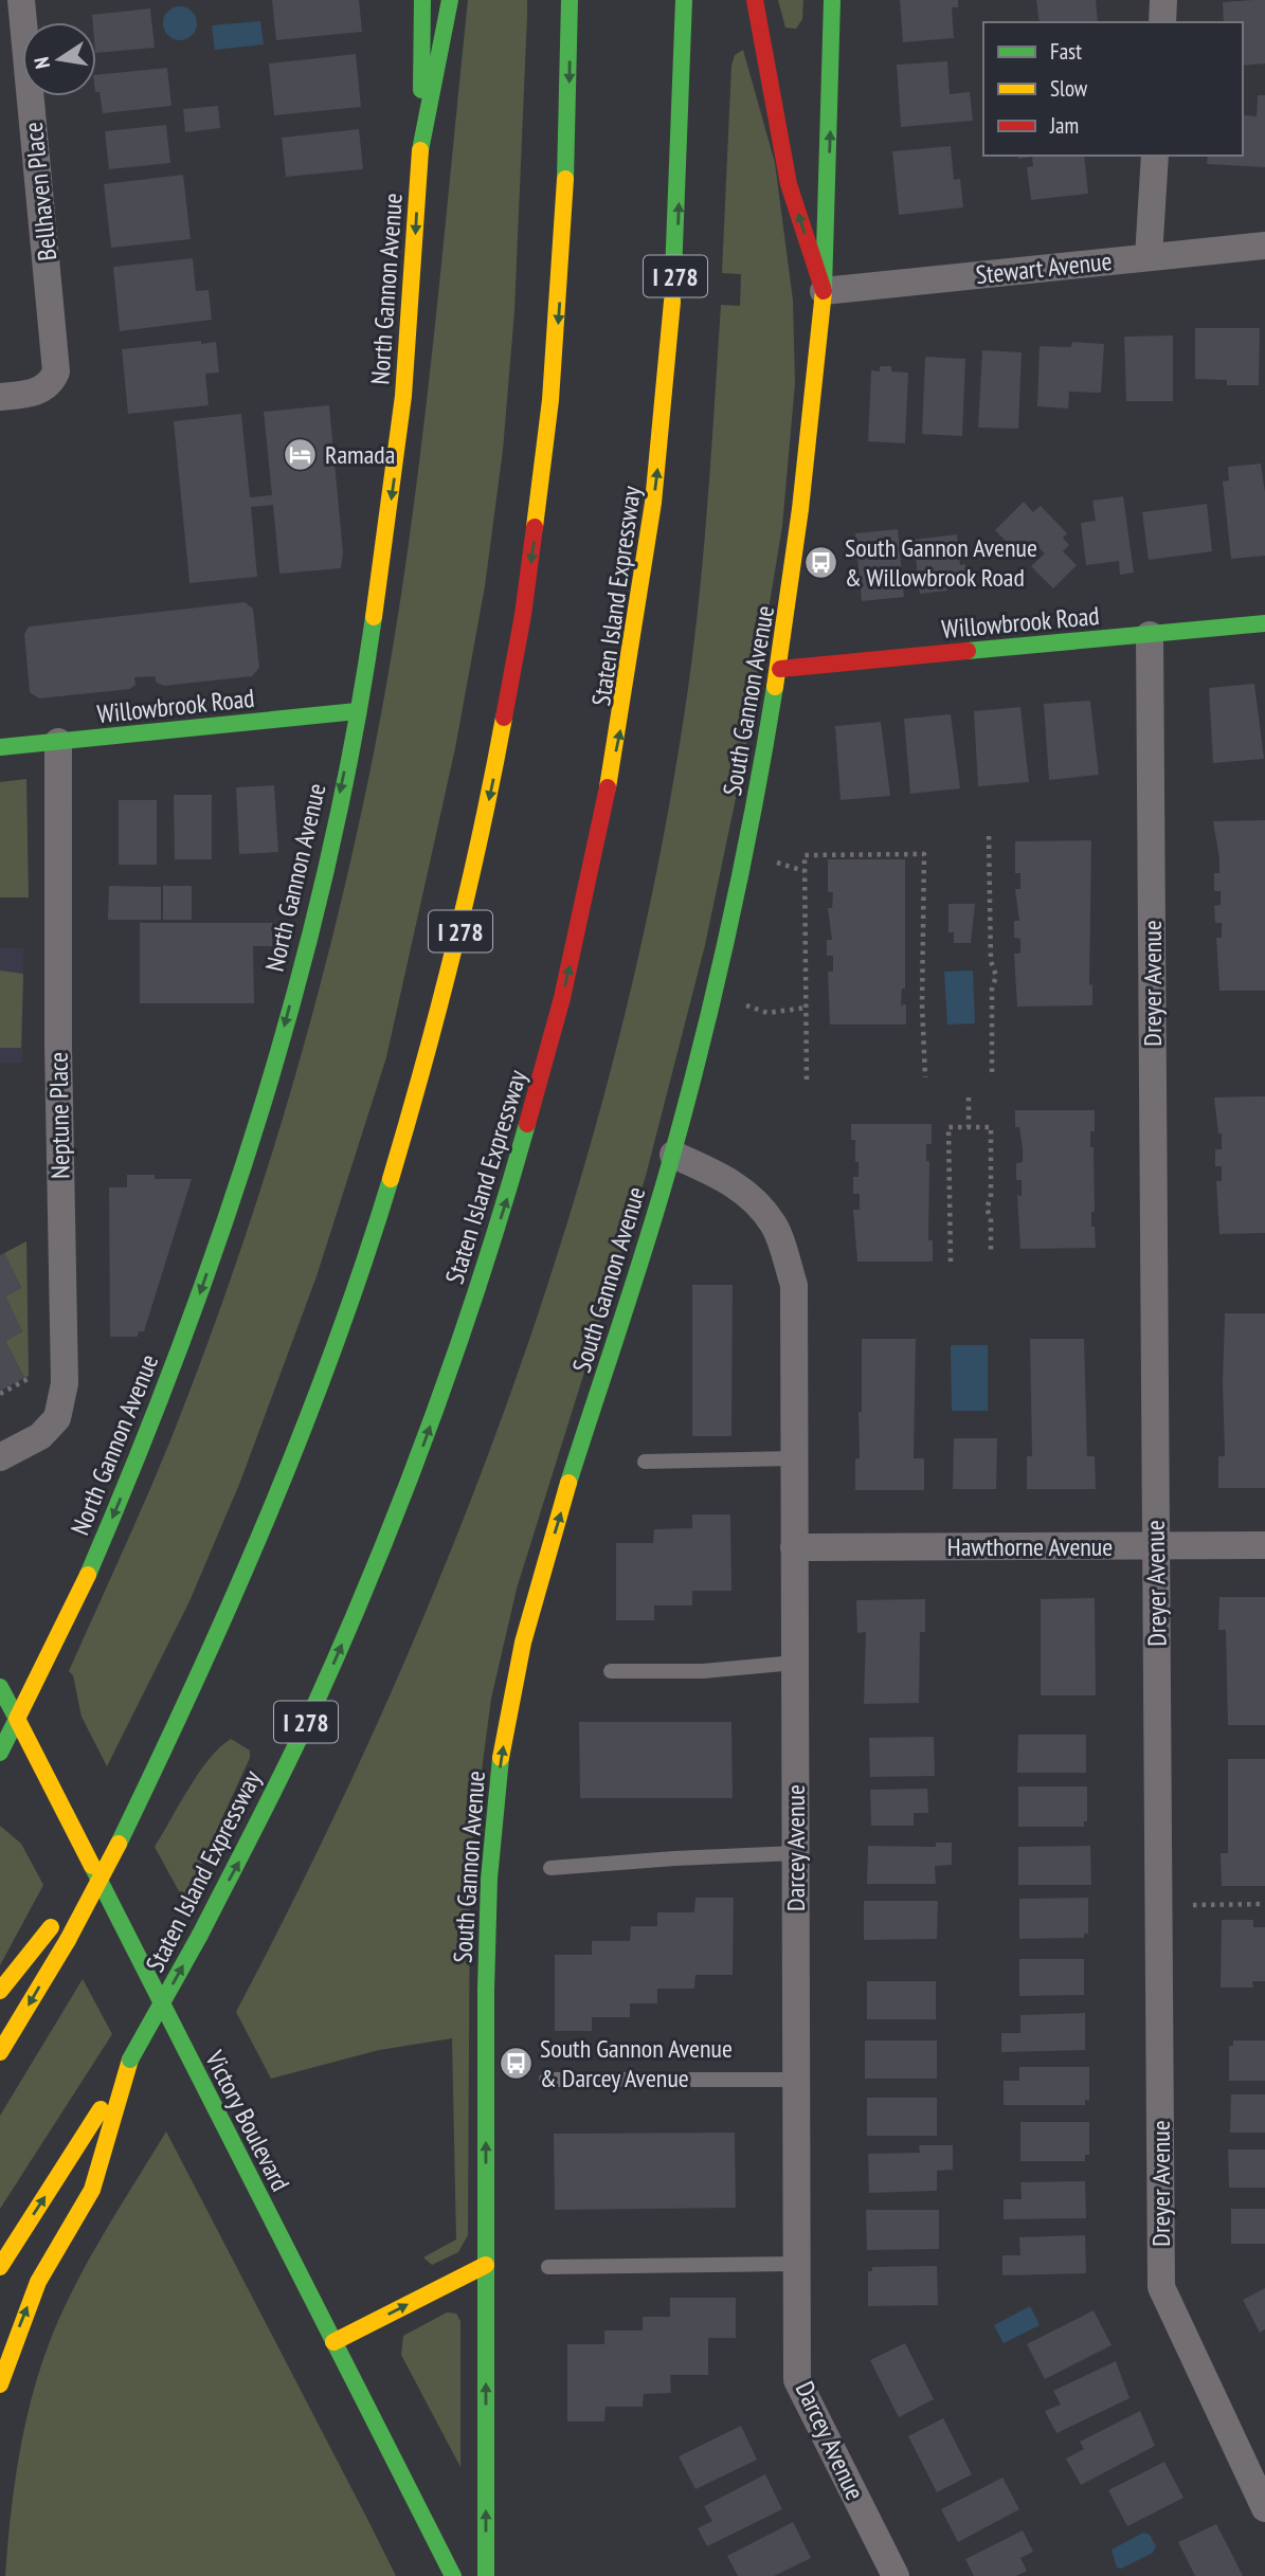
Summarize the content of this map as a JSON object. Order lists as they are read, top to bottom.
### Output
{
  "streets": {
    "main road": [
      "I 278",
      "North Gannon Avenue",
      "Staten Island Expressway",
      "Willowbrook Road",
      "South Gannon Avenue",
      "Victory Boulevard"
    ],
    "street": [
      "Bellhaven Place",
      "Stewart Avenue",
      "Dreyer Avenue",
      "Neptune Place",
      "Hawthorne Avenue",
      "Darcey Avenue"
    ]
  },
  "crossings": [
    ["Stewart Avenue", "South Gannon Avenue"],
    ["North Gannon Avenue", "Willowbrook Road"],
    ["North Gannon Avenue", "Victory Boulevard"],
    ["Willowbrook Road", "South Gannon Avenue"],
    ["Willowbrook Road", "Dreyer Avenue"],
    ["Willowbrook Road", "Neptune Place"],
    ["South Gannon Avenue", "Darcey Avenue"],
    ["Dreyer Avenue", "Hawthorne Avenue"],
    ["Hawthorne Avenue", "Darcey Avenue"]
  ],
  "one_way": ["South Gannon Avenue"],
  "places": {
    "hotel": ["Ramada"],
    "bus stop": ["South Gannon Avenue & Willowbrook Road", "South Gannon Avenue & Darcey Avenue"]
  },
  "legend": ["Fast", "Slow", "Jam"],
  "north": "left"
}
